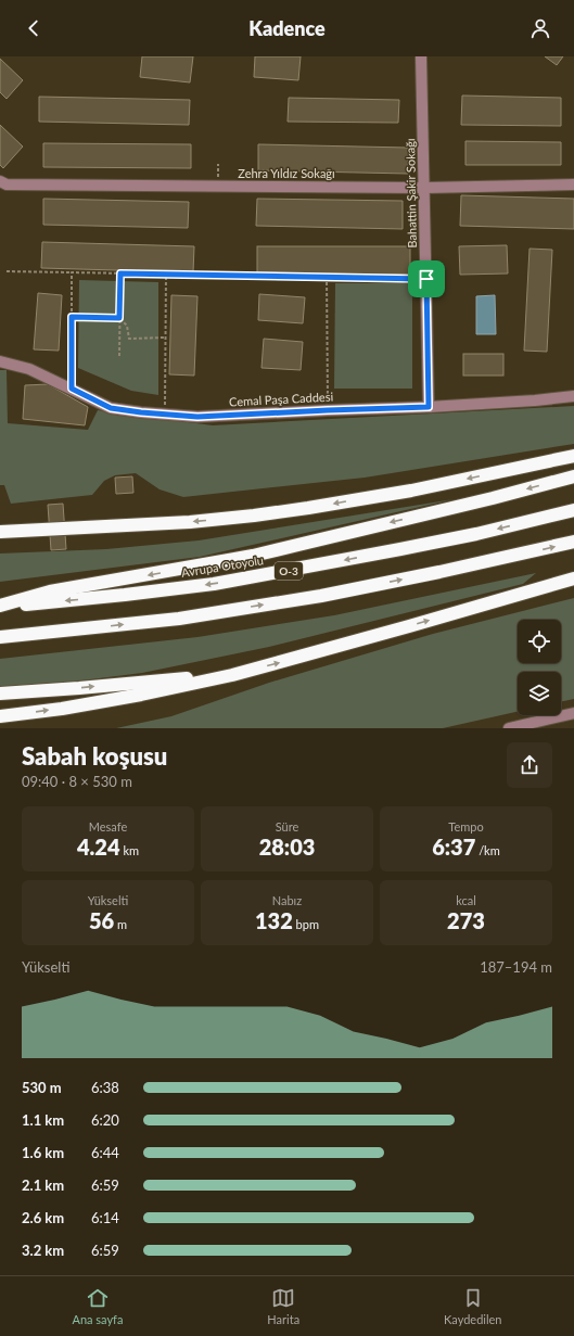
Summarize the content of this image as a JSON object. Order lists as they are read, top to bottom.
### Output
{
  "streets": {
    "highway": ["Avrupa Otoyolu", "O-3"],
    "street": ["Zehra Yıldız Sokağı", "Bahattin Şakir Sokağı", "Cemal Paşa Caddesi"]
  },
  "crossings": [
    ["Zehra Yıldız Sokağı", "Bahattin Şakir Sokağı"],
    ["Bahattin Şakir Sokağı", "Cemal Paşa Caddesi"]
  ],
  "page": {
    "header": "Kadence",
    "heading": ["Sabah koşusu", "09:40 · 8 × 530 m"],
    "stats": [
      ["Mesafe", "4.24 km"],
      ["Süre", "28:03"],
      ["Tempo", "6:37 /km"],
      ["Yükselti", "56 m"],
      ["Nabız", "132 bpm"],
      ["kcal", "273"]
    ],
    "chart": ["Yükselti", "187–194 m"],
    "list": [
      {
        "name": "530 m",
        "note": "6:38"
      },
      {
        "name": "1.1 km",
        "note": "6:20"
      },
      {
        "name": "1.6 km",
        "note": "6:44"
      },
      {
        "name": "2.1 km",
        "note": "6:59"
      },
      {
        "name": "2.6 km",
        "note": "6:14"
      },
      {
        "name": "3.2 km",
        "note": "6:59"
      }
    ],
    "tabs": ["Ana sayfa", "Harita", "Kaydedilen"]
  }
}
